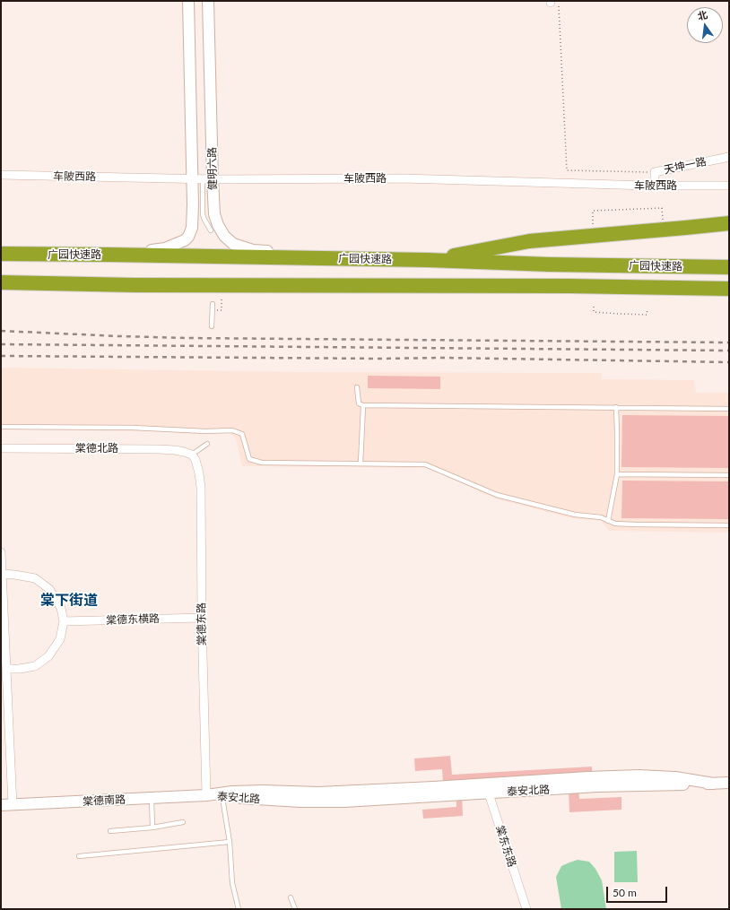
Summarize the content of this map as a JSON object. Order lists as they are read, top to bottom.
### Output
{
  "streets": {
    "highway": ["广园快速路"],
    "street": [
      "天坤一路",
      "健明六路",
      "车陂西路",
      "棠德北路",
      "棠德东横路",
      "棠德东路",
      "泰安北路",
      "棠德南路",
      "棠东东路"
    ]
  },
  "crossings": [
    ["天坤一路", "车陂西路"],
    ["健明六路", "车陂西路"],
    ["健明六路", "广园快速路"],
    ["棠德北路", "棠德东路"],
    ["棠德东横路", "棠德东路"],
    ["棠德东路", "泰安北路"],
    ["棠德东路", "棠德南路"],
    ["泰安北路", "棠德南路"],
    ["泰安北路", "棠东东路"]
  ],
  "districts": ["棠下街道"],
  "scale_bar": "50 m",
  "north": "top"
}
